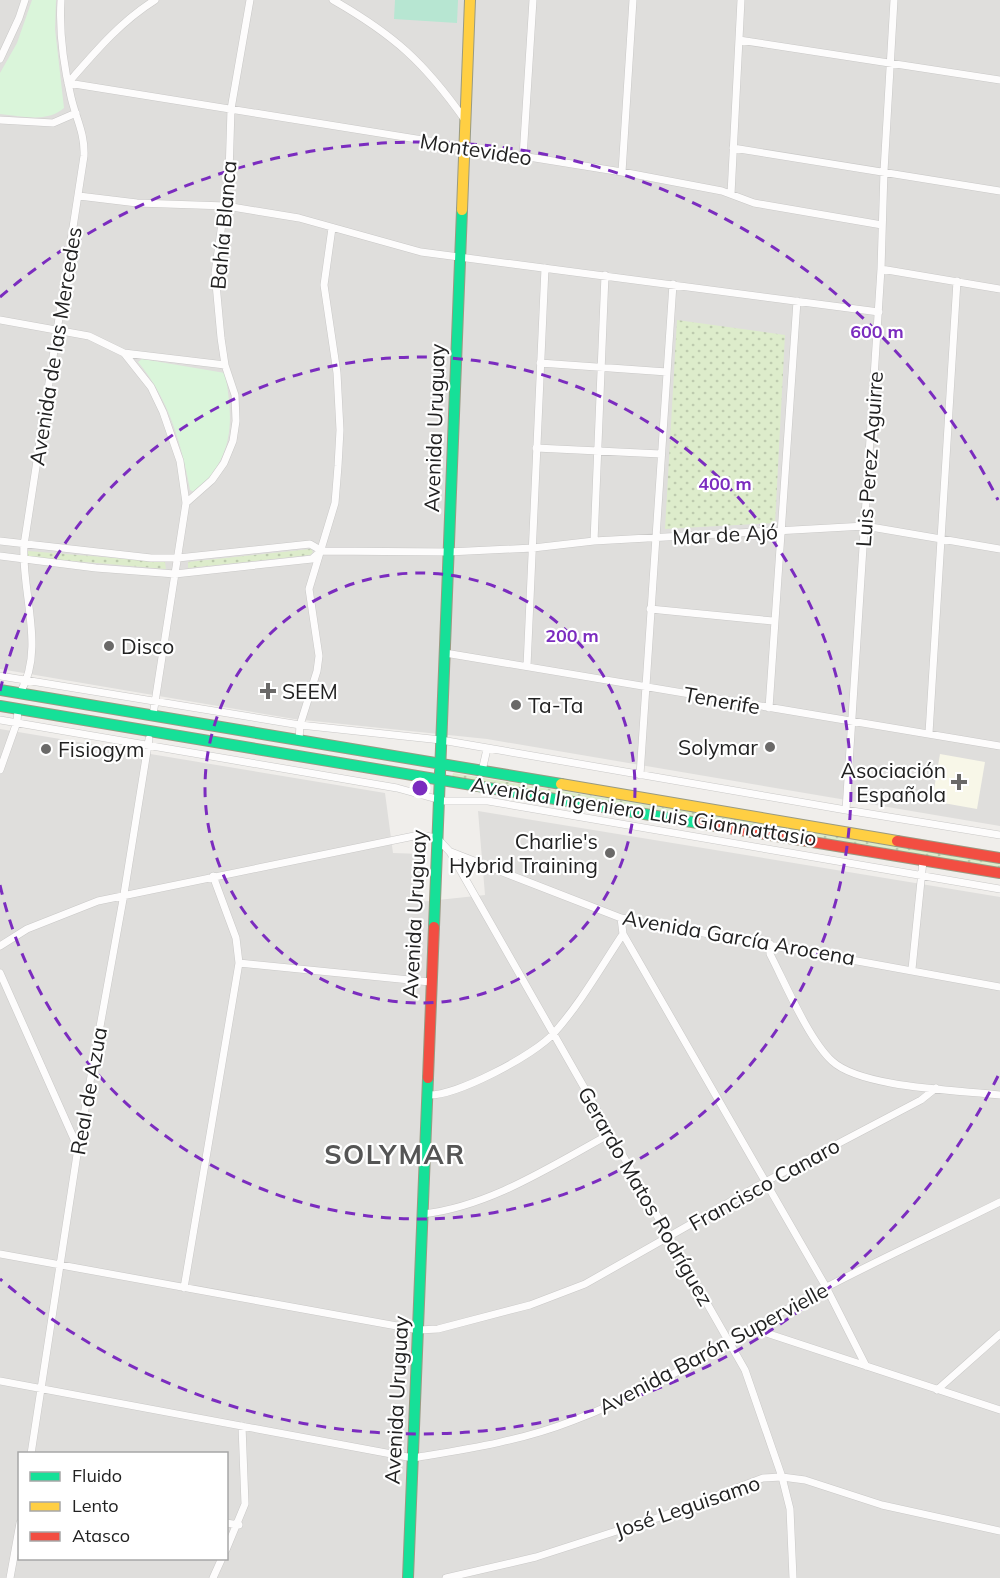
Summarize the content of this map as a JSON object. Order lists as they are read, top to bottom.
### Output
{
  "streets": {
    "main road": ["Avenida Uruguay", "Avenida Ingeniero Luis Giannattasio"],
    "street": [
      "Montevideo",
      "Bahía Blanca",
      "Avenida de las Mercedes",
      "Luis Perez Aguirre",
      "Mar de Ajó",
      "Tenerife",
      "Avenida García Arocena",
      "Real de Azua",
      "Francisco Canaro",
      "Gerardo Matos Rodríguez",
      "Avenida Barón Supervielle",
      "José Leguisamo"
    ]
  },
  "crossings": [
    ["Montevideo", "Bahía Blanca"],
    ["Montevideo", "Avenida de las Mercedes"],
    ["Montevideo", "Avenida Uruguay"],
    ["Montevideo", "Luis Perez Aguirre"],
    ["Avenida de las Mercedes", "Avenida Ingeniero Luis Giannattasio"],
    ["Avenida Uruguay", "Mar de Ajó"],
    ["Avenida Uruguay", "Tenerife"],
    ["Avenida Uruguay", "Avenida Ingeniero Luis Giannattasio"],
    ["Avenida Uruguay", "Francisco Canaro"],
    ["Avenida Uruguay", "Gerardo Matos Rodríguez"],
    ["Avenida Uruguay", "Avenida Barón Supervielle"],
    ["Luis Perez Aguirre", "Mar de Ajó"],
    ["Luis Perez Aguirre", "Tenerife"],
    ["Luis Perez Aguirre", "Avenida Ingeniero Luis Giannattasio"],
    ["Avenida Ingeniero Luis Giannattasio", "Real de Azua"],
    ["Avenida García Arocena", "Gerardo Matos Rodríguez"],
    ["Real de Azua", "Francisco Canaro"],
    ["Real de Azua", "Avenida Barón Supervielle"],
    ["Francisco Canaro", "Gerardo Matos Rodríguez"],
    ["Gerardo Matos Rodríguez", "Avenida Barón Supervielle"],
    ["Gerardo Matos Rodríguez", "José Leguisamo"]
  ],
  "districts": ["SOLYMAR"],
  "places": {
    "other": [
      "Disco",
      "Ta-Ta",
      "Solymar",
      "Fisiogym",
      "Charlie's Hybrid Training"
    ],
    "health": ["SEEM", "Asociación Española"]
  },
  "legend": ["Fluido", "Lento", "Atasco"],
  "rings": ["600 m", "400 m", "200 m"]
}
